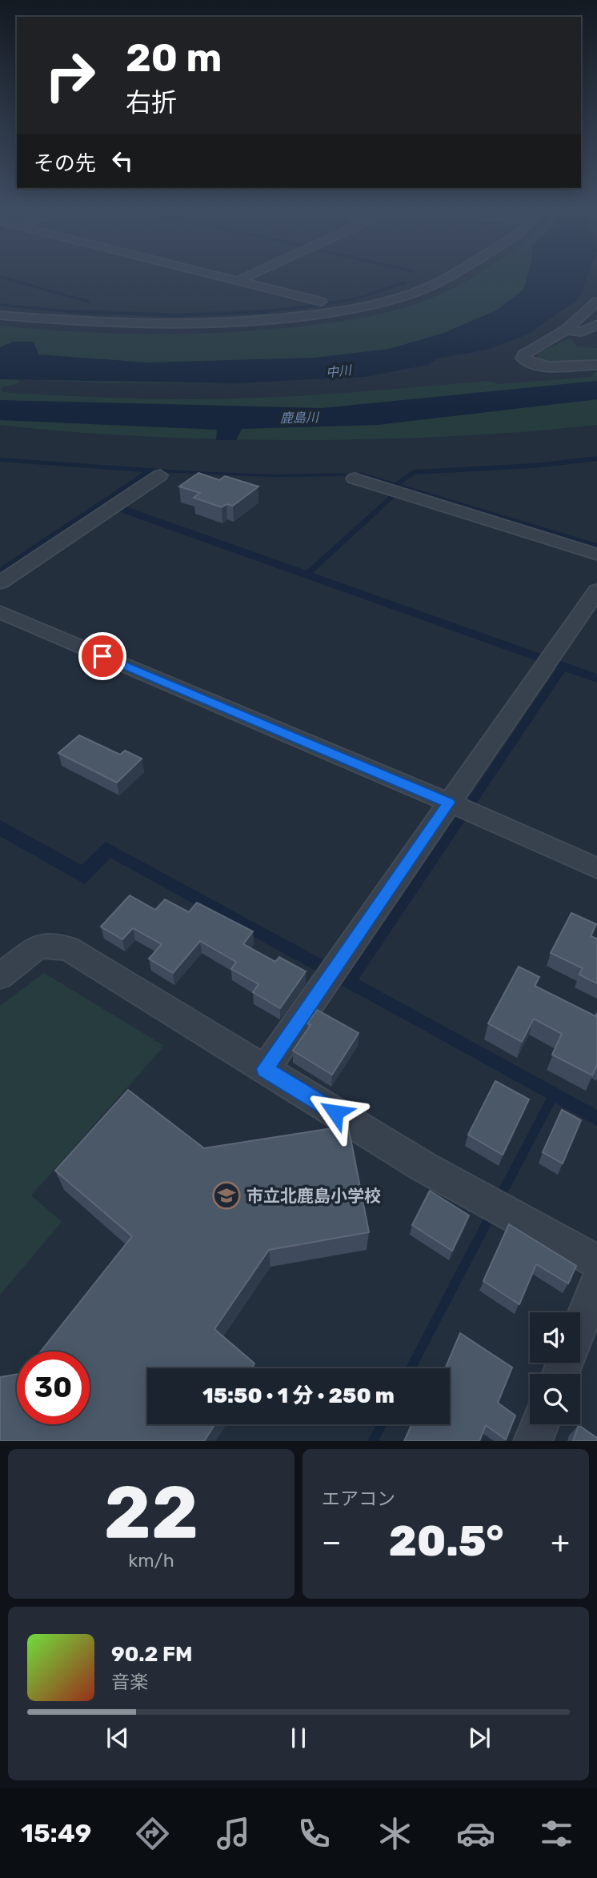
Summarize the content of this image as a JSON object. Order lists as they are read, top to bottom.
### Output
{
  "water": ["中川", "鹿島川"],
  "places": {
    "school or university": ["市立北鹿島小学校"]
  },
  "page": {
    "turn": ["20 m", "右折"],
    "then": "その先",
    "limit": "30",
    "trip": "15:50 · 1 分 · 250 m",
    "tile": [
      ["22", "km/h"],
      "エアコン"
    ],
    "heat": ["−", "20.5°", "+"],
    "song": ["90.2 FM", "音楽"],
    "tabs": "15:49"
  }
}
